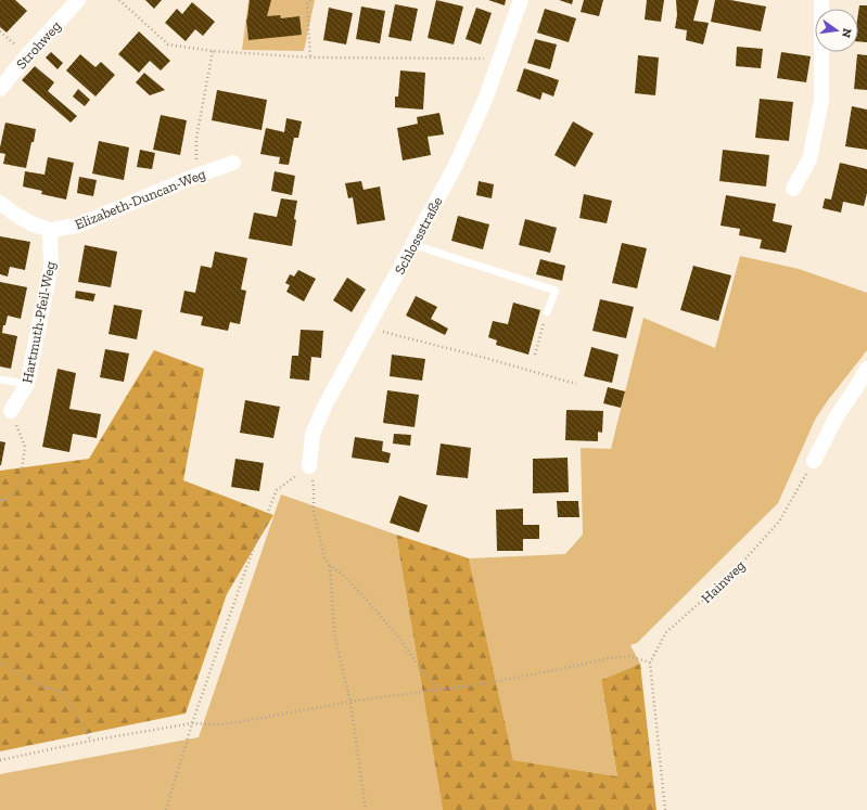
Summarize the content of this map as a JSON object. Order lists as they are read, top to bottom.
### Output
{
  "streets": {
    "street": [
      "Strohweg",
      "Elizabeth-Duncan-Weg",
      "Schlossstraße",
      "Hartmuth-Pfeil-Weg"
    ],
    "path": ["Hainweg"]
  },
  "crossings": [
    ["Elizabeth-Duncan-Weg", "Hartmuth-Pfeil-Weg"]
  ],
  "north": "right"
}
